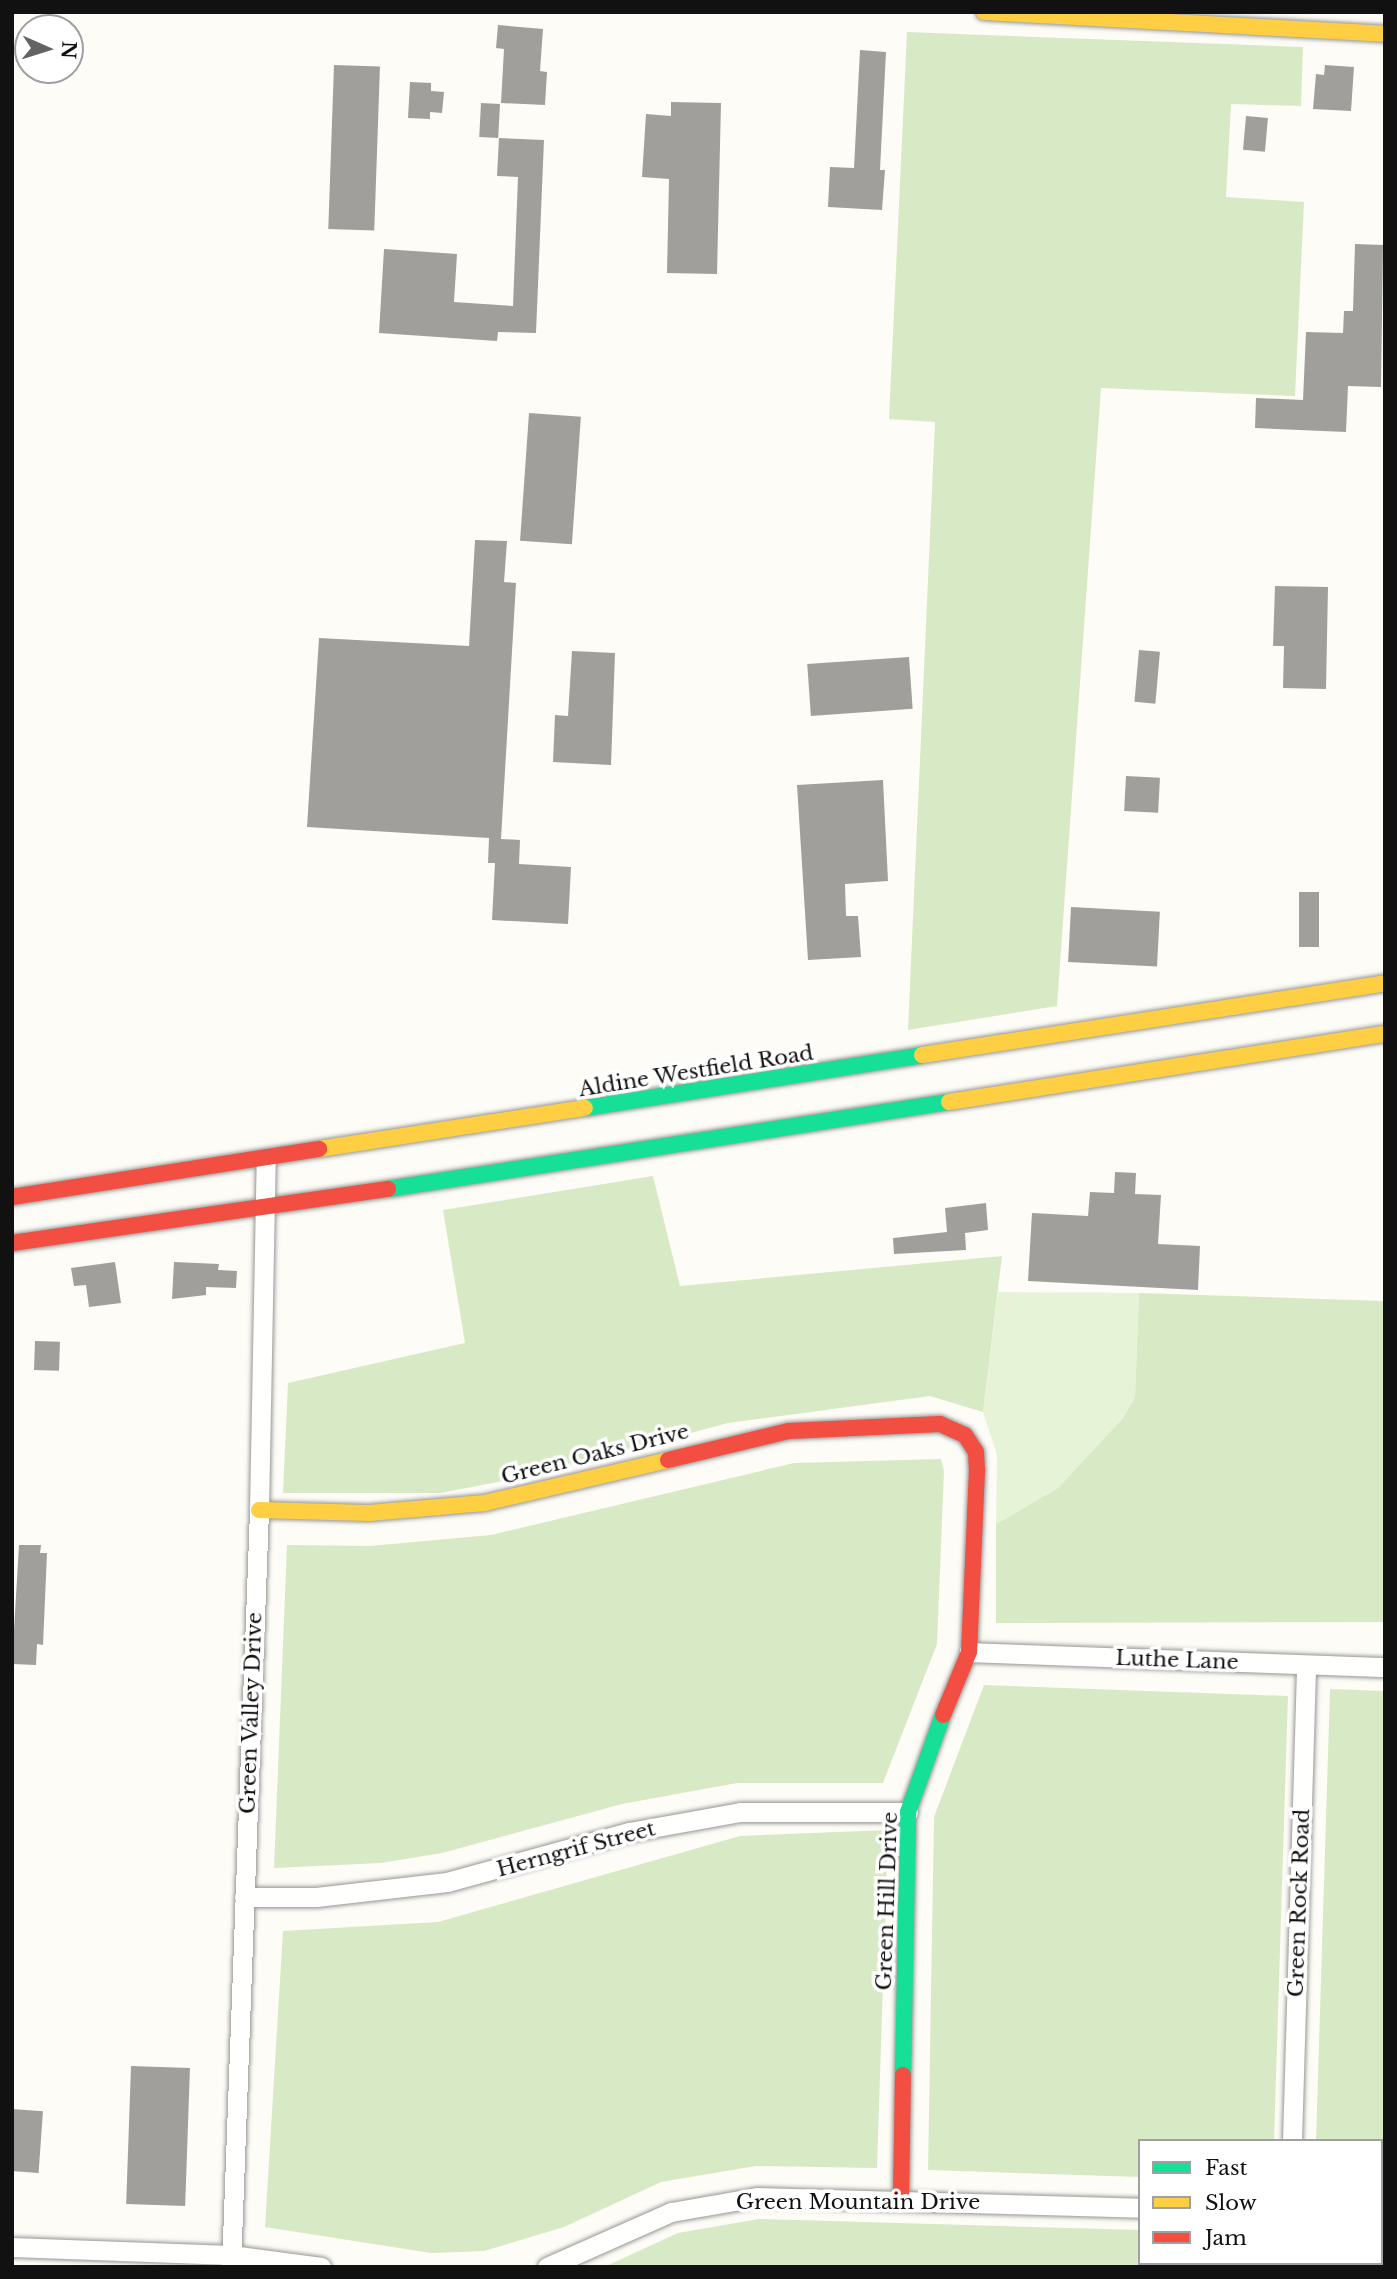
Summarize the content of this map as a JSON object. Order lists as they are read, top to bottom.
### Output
{
  "streets": {
    "main road": ["Aldine Westfield Road", "Green Oaks Drive", "Green Hill Drive"],
    "street": [
      "Luthe Lane",
      "Green Valley Drive",
      "Herngrif Street",
      "Green Rock Road",
      "Green Mountain Drive"
    ]
  },
  "crossings": [
    ["Aldine Westfield Road", "Green Valley Drive"],
    ["Green Oaks Drive", "Green Valley Drive"],
    ["Green Oaks Drive", "Green Hill Drive"],
    ["Luthe Lane", "Green Hill Drive"],
    ["Luthe Lane", "Green Rock Road"],
    ["Green Valley Drive", "Herngrif Street"],
    ["Herngrif Street", "Green Hill Drive"],
    ["Green Hill Drive", "Green Mountain Drive"]
  ],
  "legend": ["Fast", "Slow", "Jam"],
  "north": "right"
}
